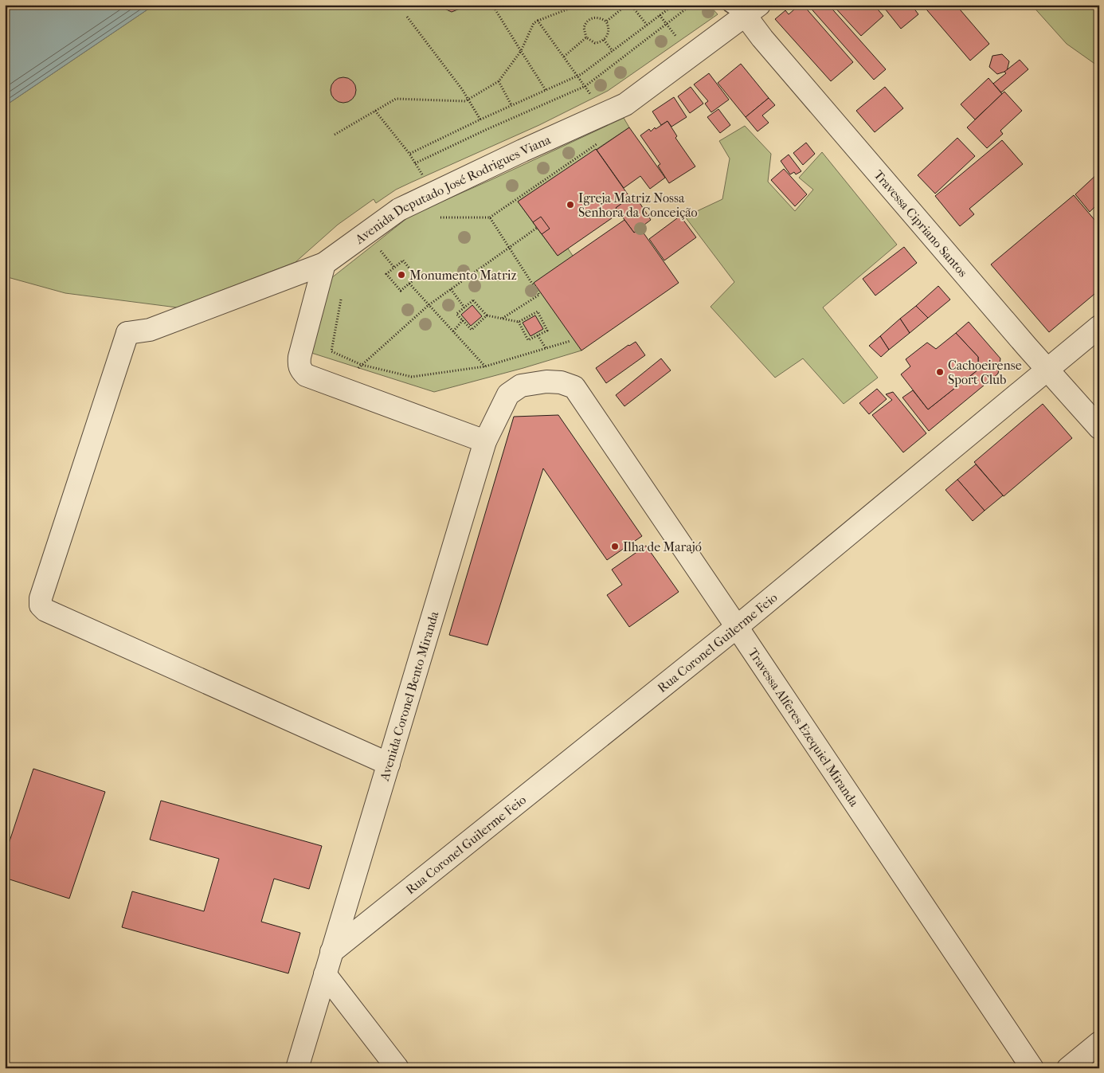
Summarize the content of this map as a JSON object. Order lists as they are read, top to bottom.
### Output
{
  "streets": {
    "street": [
      "Avenida Deputado José Rodrigues Viana",
      "Travessa Cipriano Santos",
      "Rua Coronel Guilerme Feio",
      "Avenida Coronel Bento Miranda",
      "Travessa Alferes Ezequiel Miranda"
    ]
  },
  "crossings": [
    ["Avenida Deputado José Rodrigues Viana", "Travessa Cipriano Santos"],
    ["Avenida Deputado José Rodrigues Viana", "Avenida Coronel Bento Miranda"],
    ["Travessa Cipriano Santos", "Rua Coronel Guilerme Feio"],
    ["Rua Coronel Guilerme Feio", "Avenida Coronel Bento Miranda"],
    ["Rua Coronel Guilerme Feio", "Travessa Alferes Ezequiel Miranda"],
    ["Avenida Coronel Bento Miranda", "Travessa Alferes Ezequiel Miranda"]
  ],
  "places": [
    "Igreja Matriz Nossa Senhora da Conceição",
    "Monumento Matriz",
    "Cachoeirense Sport Club",
    "Ilha de Marajó"
  ]
}
